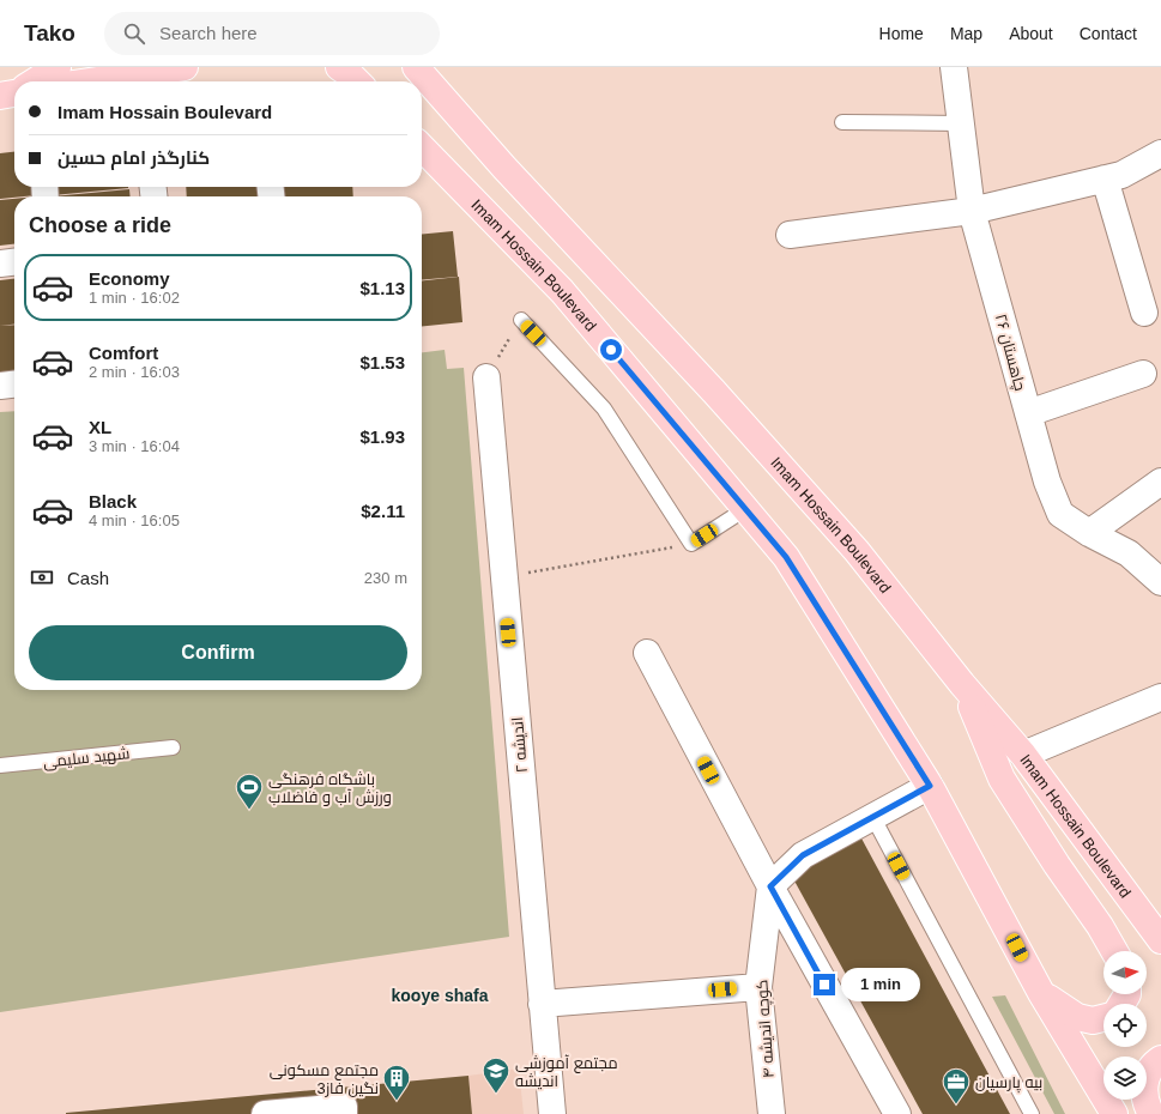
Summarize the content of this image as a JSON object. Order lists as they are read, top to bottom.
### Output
{
  "streets": {
    "main road": ["Imam Hossain Boulevard"],
    "street": ["چاهستان ۲۶", "اندیشه ۲", "کوچه اندیشه ۴"],
    "lane": ["شهید سلیمی"]
  },
  "districts": ["kooye shafa"],
  "places": {
    "sports": ["باشگاه فرهنگی ورزش آب و فاضلاب"],
    "school or university": ["مجتمع آموزشی اندیشه"],
    "building": ["مجتمع مسکونی نگین فاز3"],
    "office": ["بیه پارسیان"]
  },
  "north": "right",
  "page": {
    "header": "Tako",
    "search": "Search here",
    "nav": [
      "Home",
      "Map",
      "About",
      "Contact"
    ],
    "banner": ["Imam Hossain Boulevard", "کنارگذر امام حسین"],
    "heading": "Choose a ride",
    "list": [
      {
        "name": "Economy",
        "note": "1 min · 16:02",
        "value": "$1.13"
      },
      {
        "name": "Comfort",
        "note": "2 min · 16:03",
        "value": "$1.53"
      },
      {
        "name": "XL",
        "note": "3 min · 16:04",
        "value": "$1.93"
      },
      {
        "name": "Black",
        "note": "4 min · 16:05",
        "value": "$2.11"
      }
    ],
    "pay": ["Cash", "230 m"],
    "buttons": "Confirm",
    "bubble": "1 min"
  }
}
